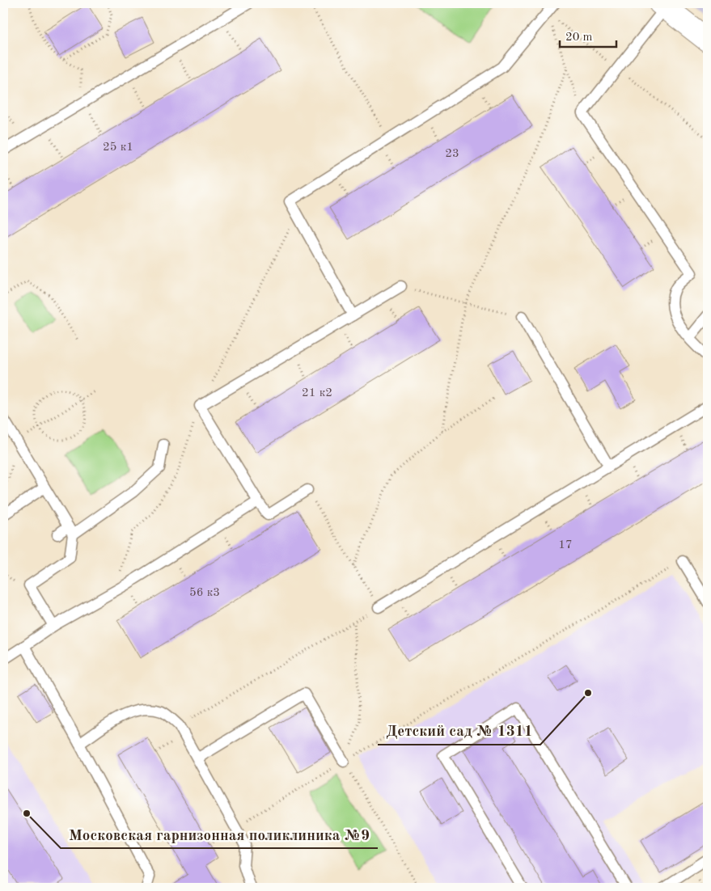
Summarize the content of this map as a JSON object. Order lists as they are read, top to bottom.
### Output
{
  "places": ["Детский сад № 1311", "Московская гарнизонная поликлиника №9"],
  "house_numbers": [
    "25 к1",
    "23",
    "21 к2",
    "17",
    "56 к3"
  ],
  "scale_bar": "20 m"
}
